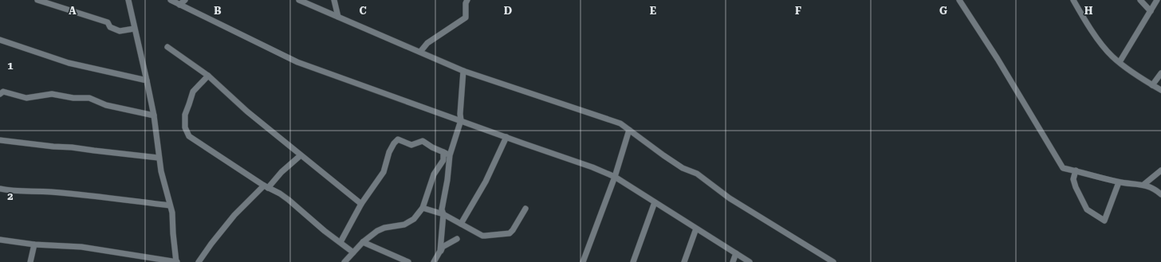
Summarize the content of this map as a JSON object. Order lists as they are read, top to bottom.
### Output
{
  "grid": {
    "columns": [
      "A",
      "B",
      "C",
      "D",
      "E",
      "F",
      "G",
      "H"
    ],
    "rows": ["1", "2"]
  }
}
